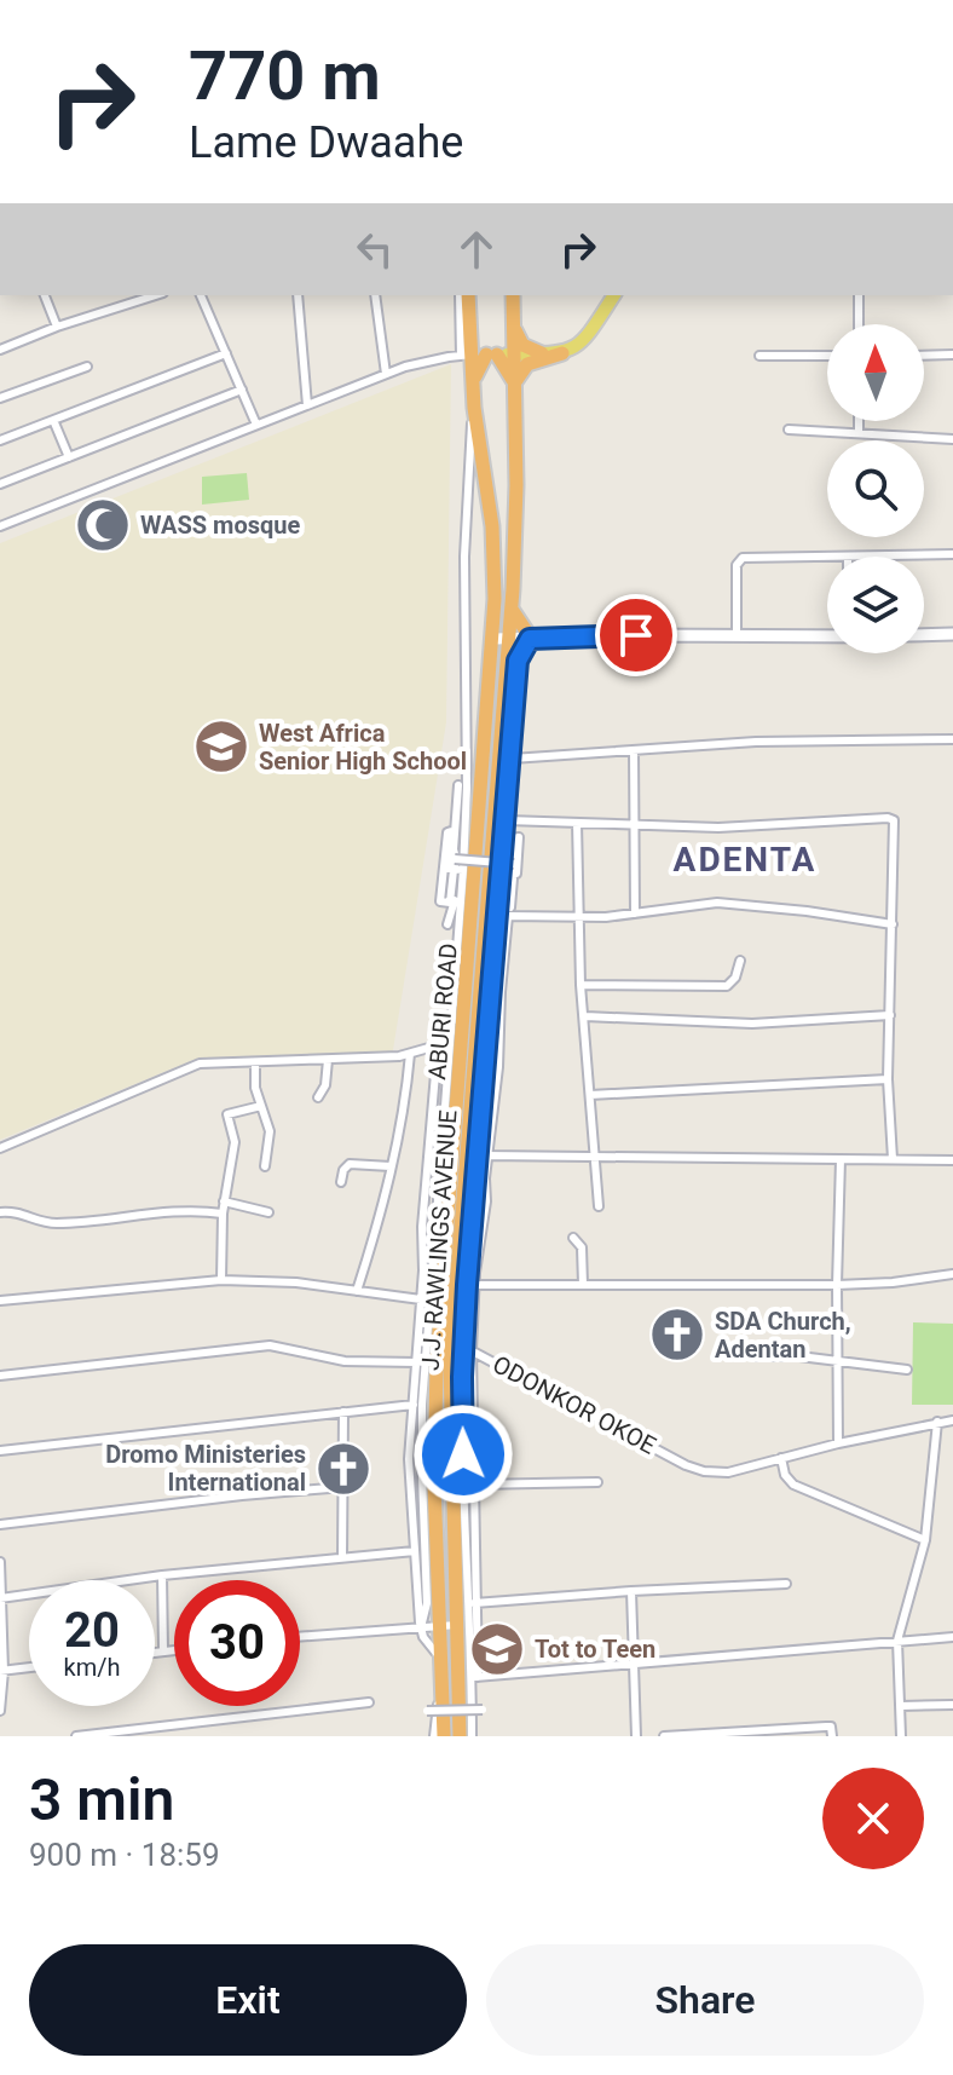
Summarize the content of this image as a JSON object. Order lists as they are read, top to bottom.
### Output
{
  "streets": {
    "highway": ["ABURI ROAD", "J.J. RAWLINGS AVENUE"],
    "street": ["ODONKOR OKOE"]
  },
  "crossings": [
    ["ABURI ROAD", "J.J. RAWLINGS AVENUE"]
  ],
  "districts": ["ADENTA"],
  "places": {
    "mosque": ["WASS mosque"],
    "school or university": ["West Africa Senior High School", "Tot to Teen"],
    "church": ["SDA Church, Adentan", "Dromo Ministeries International"]
  },
  "north": "top",
  "page": {
    "turn": ["770 m", "Lame Dwaahe"],
    "speed": "20 km/h",
    "limit": "30",
    "heading": ["3 min", "900 m · 18:59"],
    "buttons": ["Exit", "Share"]
  }
}
